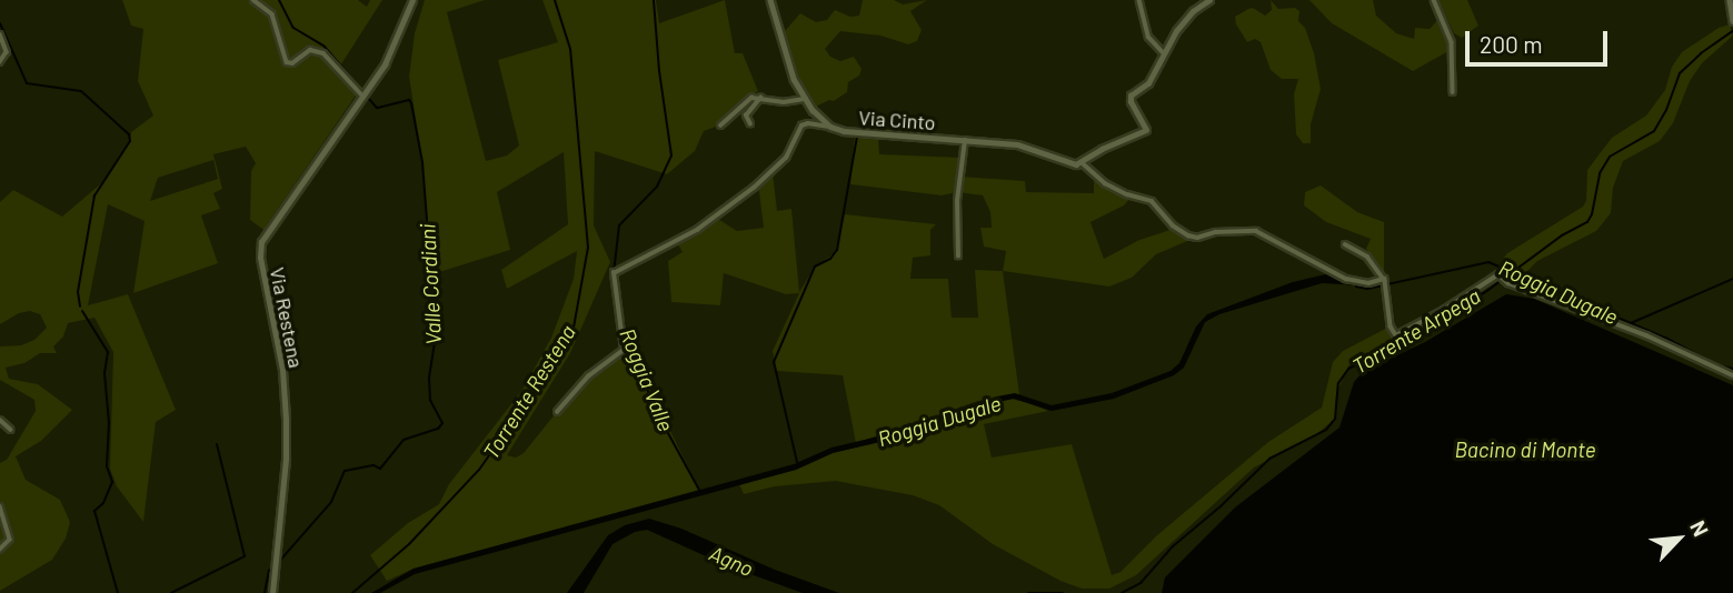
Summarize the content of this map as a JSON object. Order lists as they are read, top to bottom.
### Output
{
  "streets": {
    "street": ["Via Cinto", "Via Restena"]
  },
  "water": [
    "Valle Cordiani",
    "Roggia Dugale",
    "Torrente Arpega",
    "Roggia Valle",
    "Torrente Restena",
    "Bacino di Monte",
    "Agno"
  ],
  "scale_bar": "200 m",
  "north": "top right"
}
